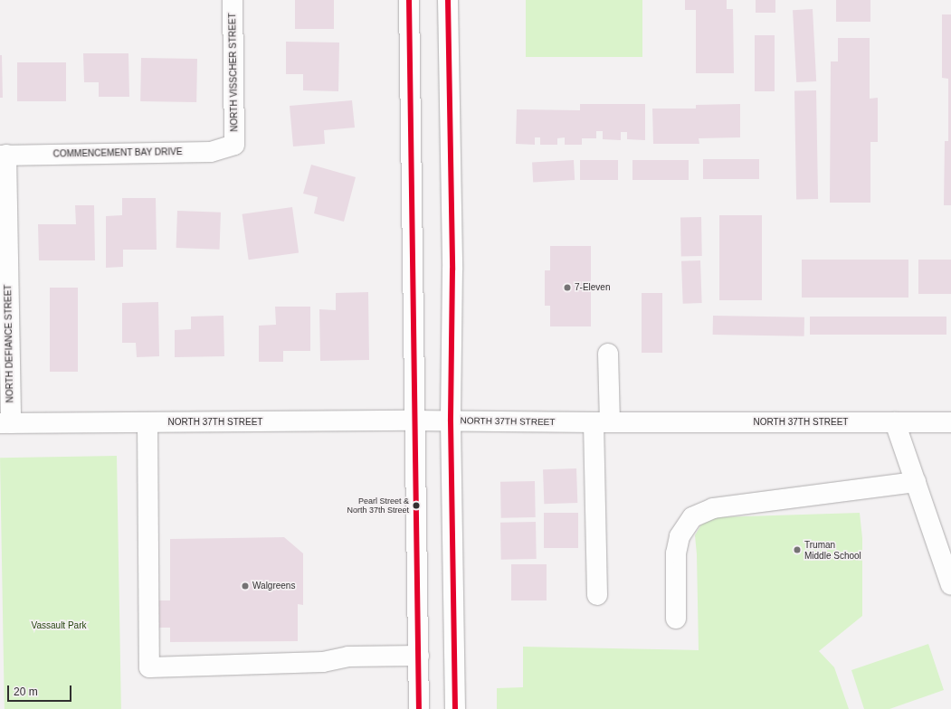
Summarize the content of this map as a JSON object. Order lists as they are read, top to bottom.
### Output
{
  "streets": {
    "street": [
      "NORTH VISSCHER STREET",
      "COMMENCEMENT BAY DRIVE",
      "NORTH DEFIANCE STREET",
      "NORTH 37TH STREET"
    ]
  },
  "crossings": [
    ["NORTH VISSCHER STREET", "COMMENCEMENT BAY DRIVE"],
    ["COMMENCEMENT BAY DRIVE", "NORTH DEFIANCE STREET"],
    ["NORTH DEFIANCE STREET", "NORTH 37TH STREET"]
  ],
  "parks": ["Vassault Park"],
  "places": [
    "7-Eleven",
    "Pearl Street & North 37th Street",
    "Truman Middle School",
    "Walgreens"
  ],
  "scale_bar": "20 m"
}
